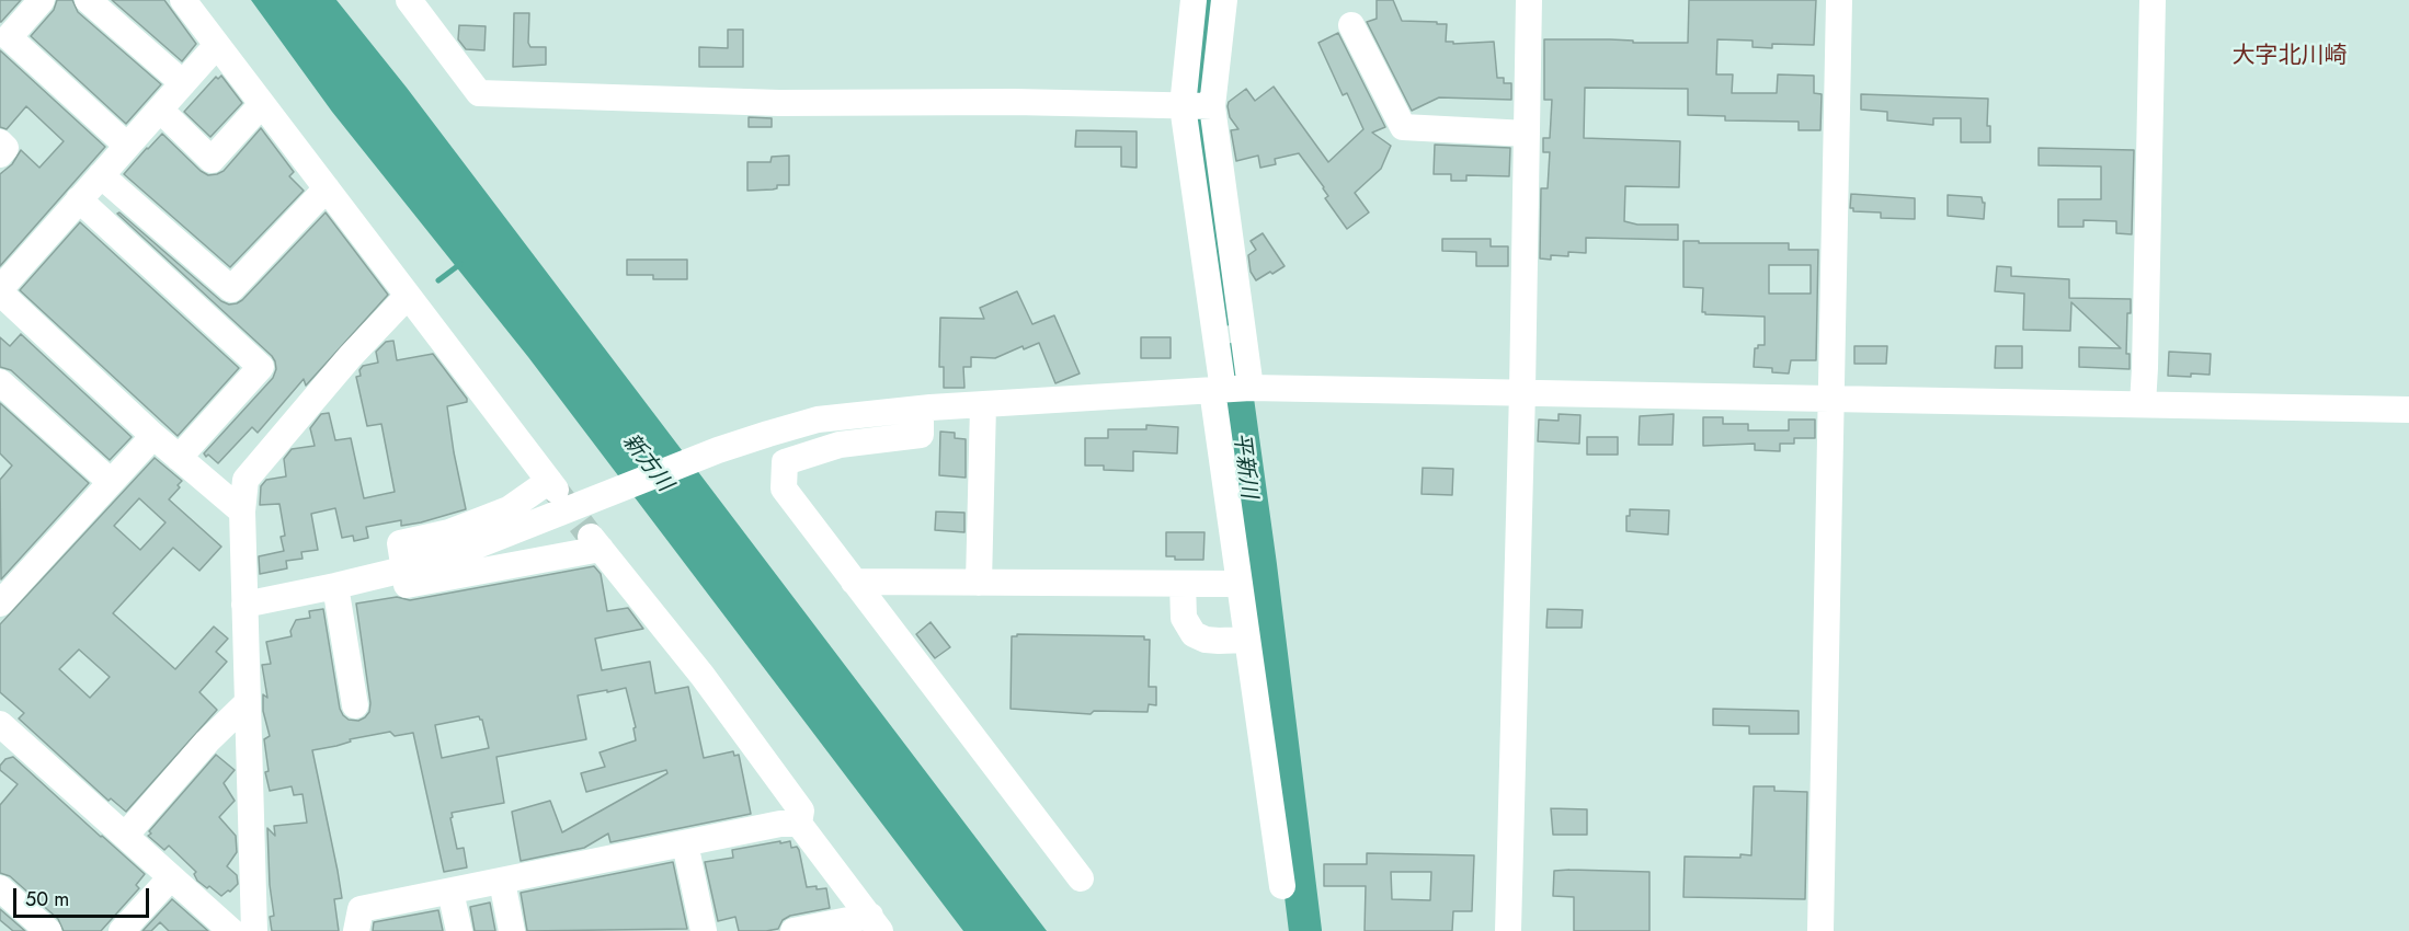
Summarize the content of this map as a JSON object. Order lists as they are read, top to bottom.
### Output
{
  "districts": ["大字北川崎"],
  "water": ["新方川", "平新川"],
  "scale_bar": "50 m"
}
